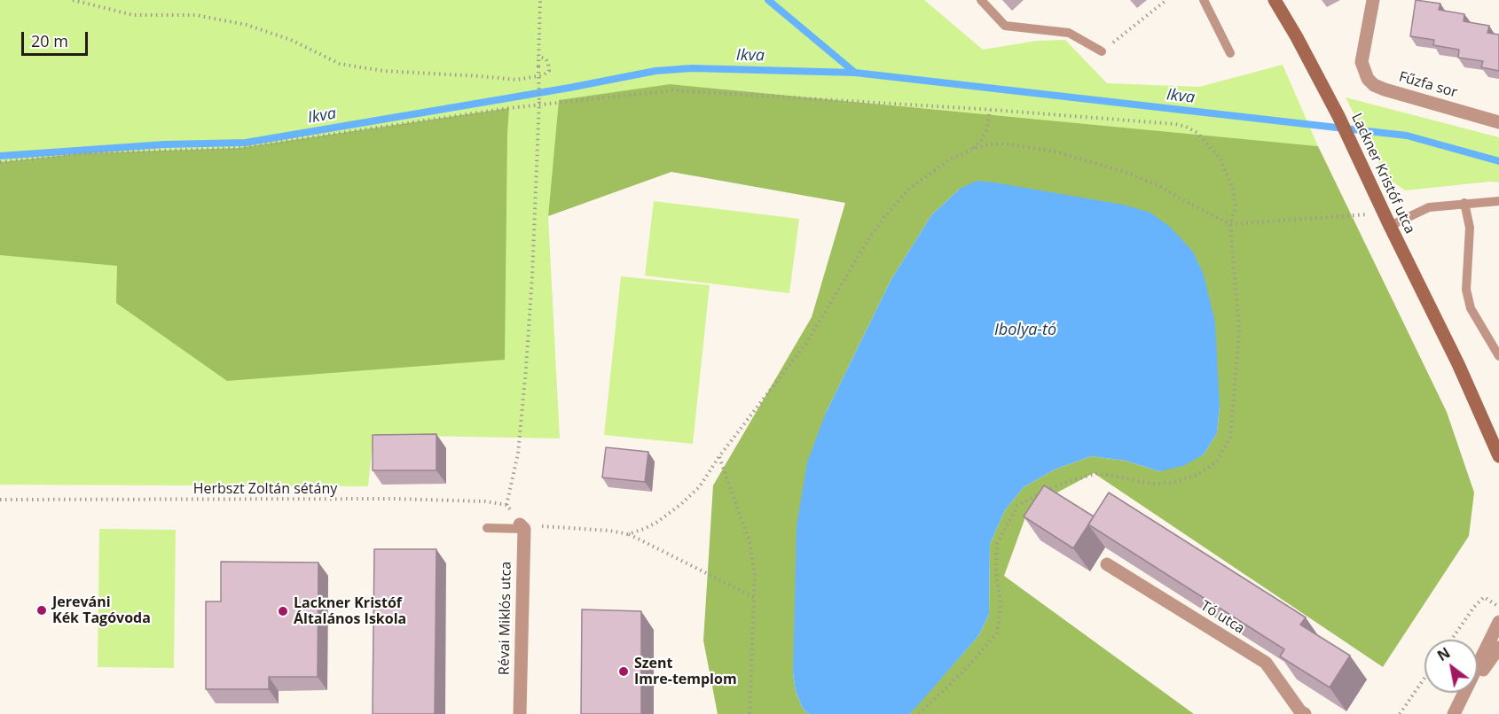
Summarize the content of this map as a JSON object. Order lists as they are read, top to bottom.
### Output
{
  "streets": {
    "street": [
      "Fűzfa sor",
      "Lackner Kristóf utca",
      "Tó utca",
      "Révai Miklós utca"
    ],
    "path": ["Herbszt Zoltán sétány"]
  },
  "water": ["Ikva", "Ibolya-tó"],
  "places": ["Jereváni Kék Tagóvoda", "Lackner Kristóf Általános Iskola", "Szent Imre-templom"],
  "scale_bar": "20 m",
  "north": "top left"
}
